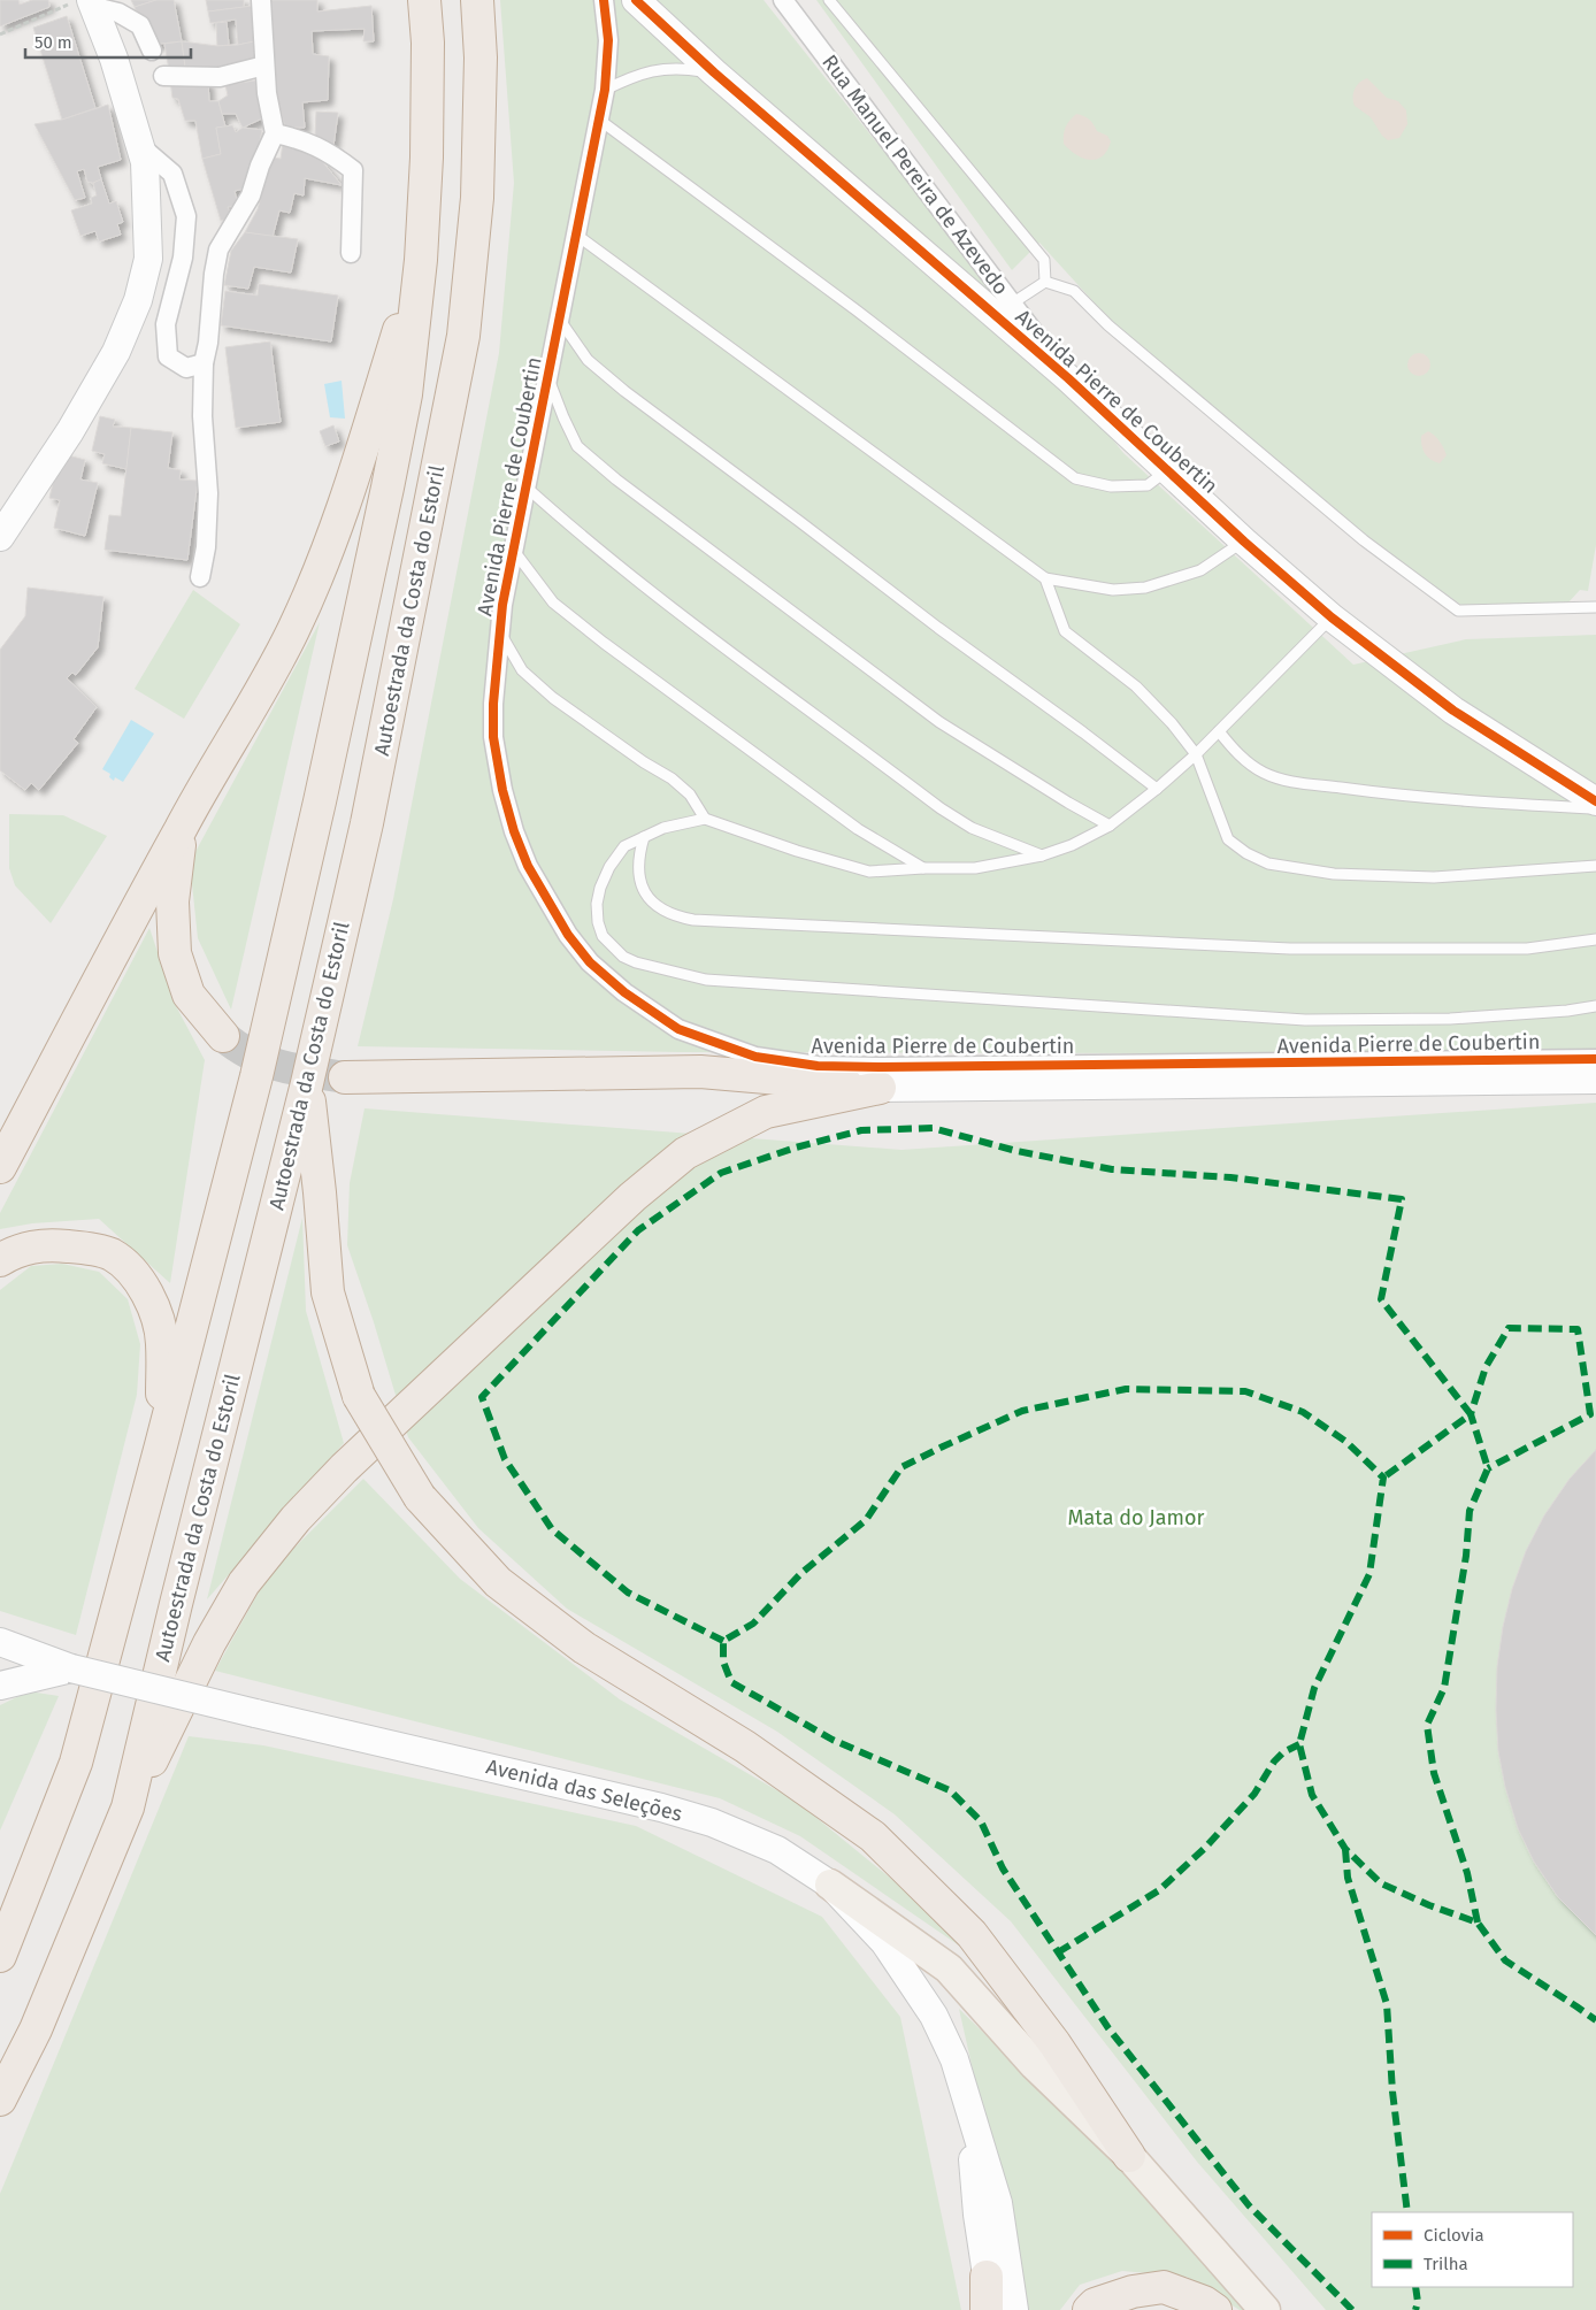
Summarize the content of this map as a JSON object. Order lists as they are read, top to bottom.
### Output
{
  "streets": {
    "highway": ["Autoestrada da Costa do Estoril"],
    "street": ["Rua Manuel Pereira de Azevedo", "Avenida Pierre de Coubertin", "Avenida das Seleções"]
  },
  "crossings": [
    ["Rua Manuel Pereira de Azevedo", "Avenida Pierre de Coubertin"]
  ],
  "parks": ["Mata do Jamor"],
  "legend": ["Ciclovia", "Trilha"],
  "scale_bar": "50 m"
}
